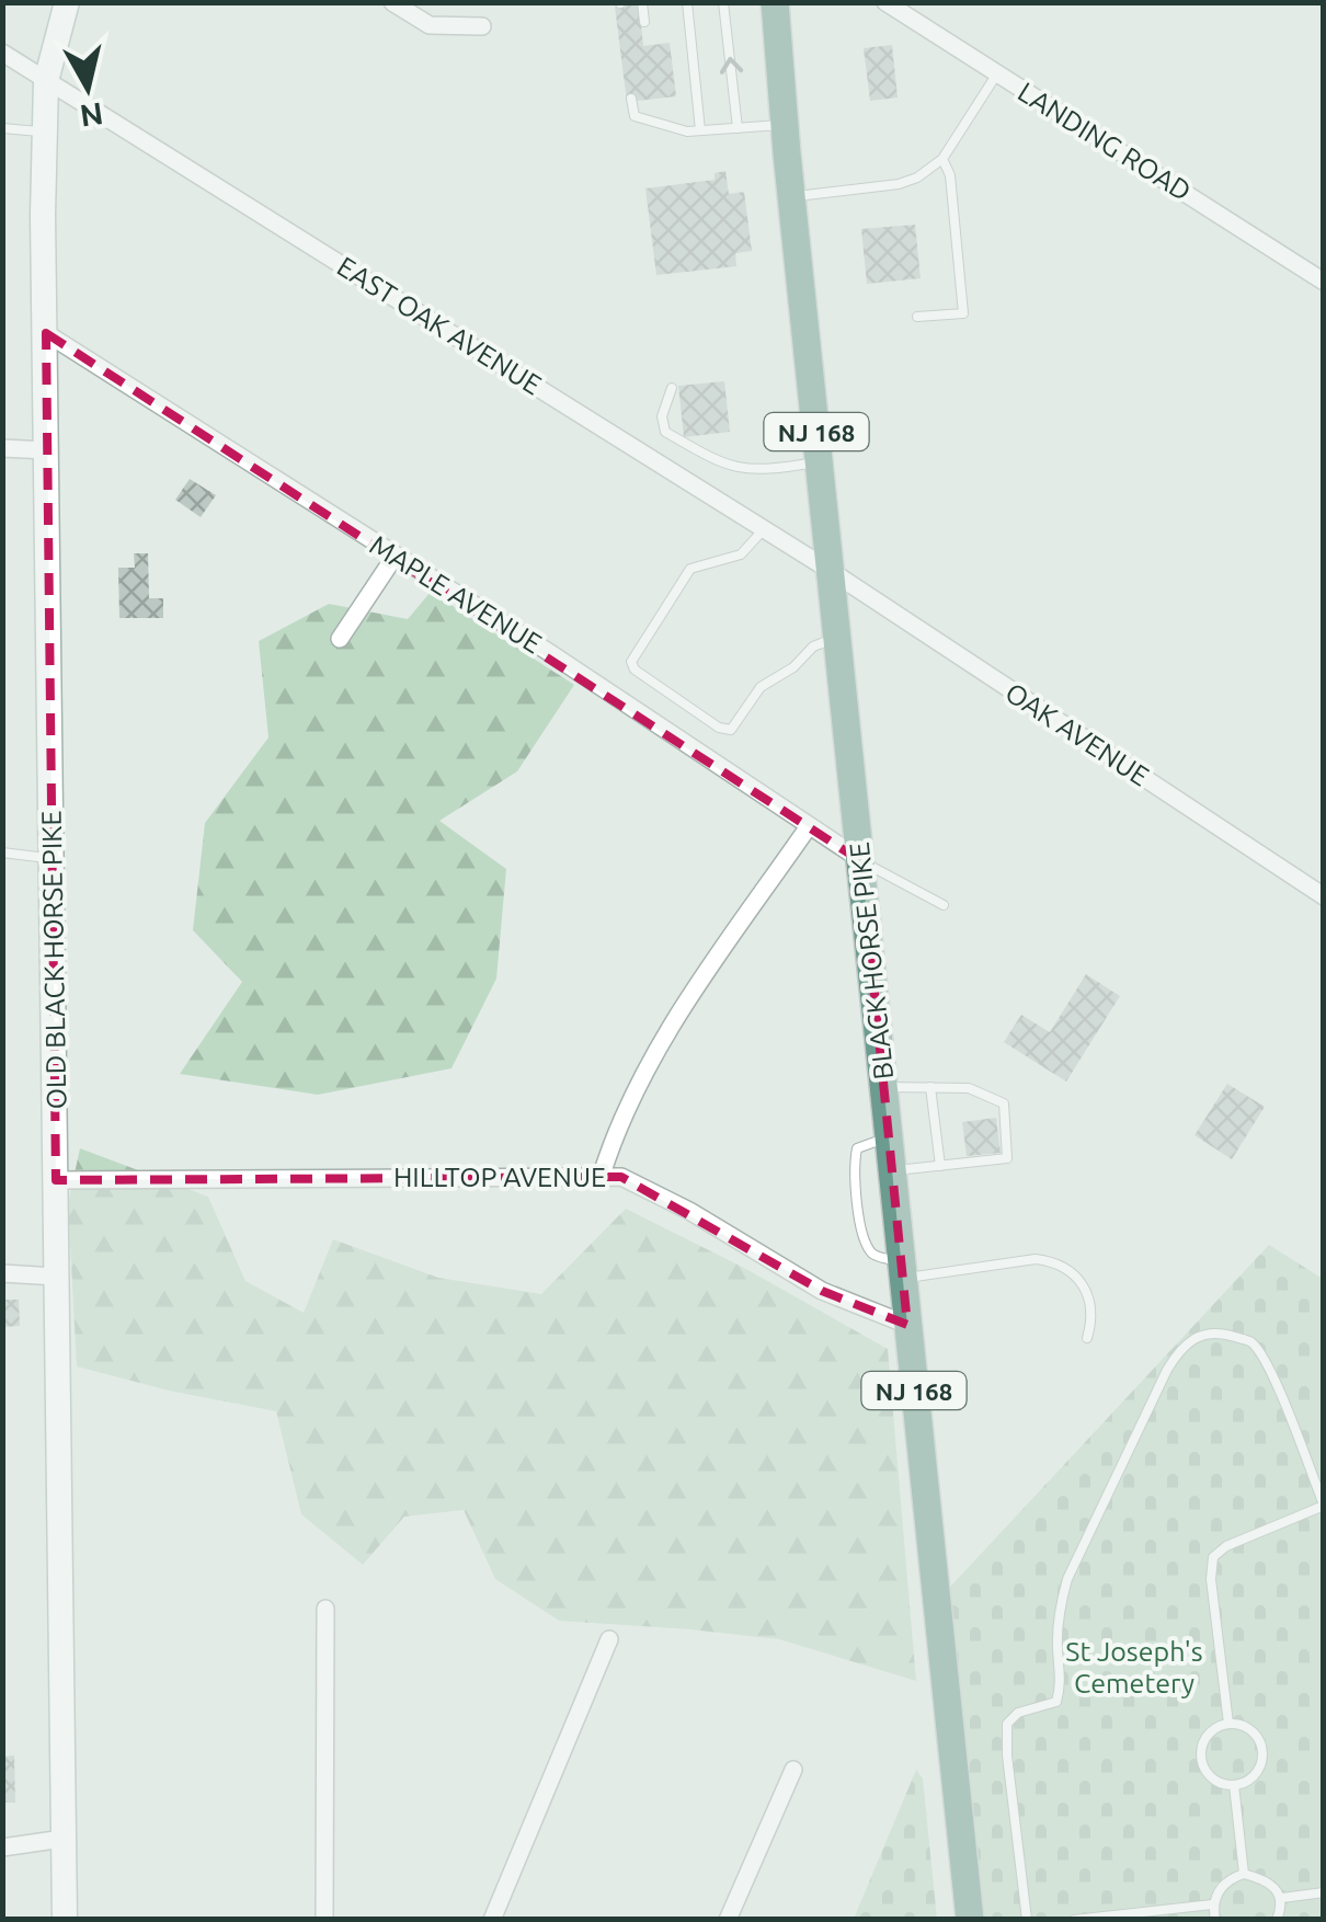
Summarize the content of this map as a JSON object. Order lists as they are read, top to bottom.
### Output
{
  "streets": {
    "main road": ["NJ 168", "BLACK HORSE PIKE"],
    "street": [
      "LANDING ROAD",
      "EAST OAK AVENUE",
      "MAPLE AVENUE",
      "OAK AVENUE",
      "OLD BLACK HORSE PIKE",
      "HILLTOP AVENUE"
    ]
  },
  "crossings": [
    ["EAST OAK AVENUE", "OAK AVENUE"],
    ["EAST OAK AVENUE", "OLD BLACK HORSE PIKE"],
    ["EAST OAK AVENUE", "BLACK HORSE PIKE"],
    ["MAPLE AVENUE", "OLD BLACK HORSE PIKE"],
    ["MAPLE AVENUE", "BLACK HORSE PIKE"],
    ["OAK AVENUE", "BLACK HORSE PIKE"],
    ["OLD BLACK HORSE PIKE", "HILLTOP AVENUE"],
    ["BLACK HORSE PIKE", "HILLTOP AVENUE"]
  ],
  "parks": ["St Joseph's Cemetery"],
  "north": "bottom"
}
